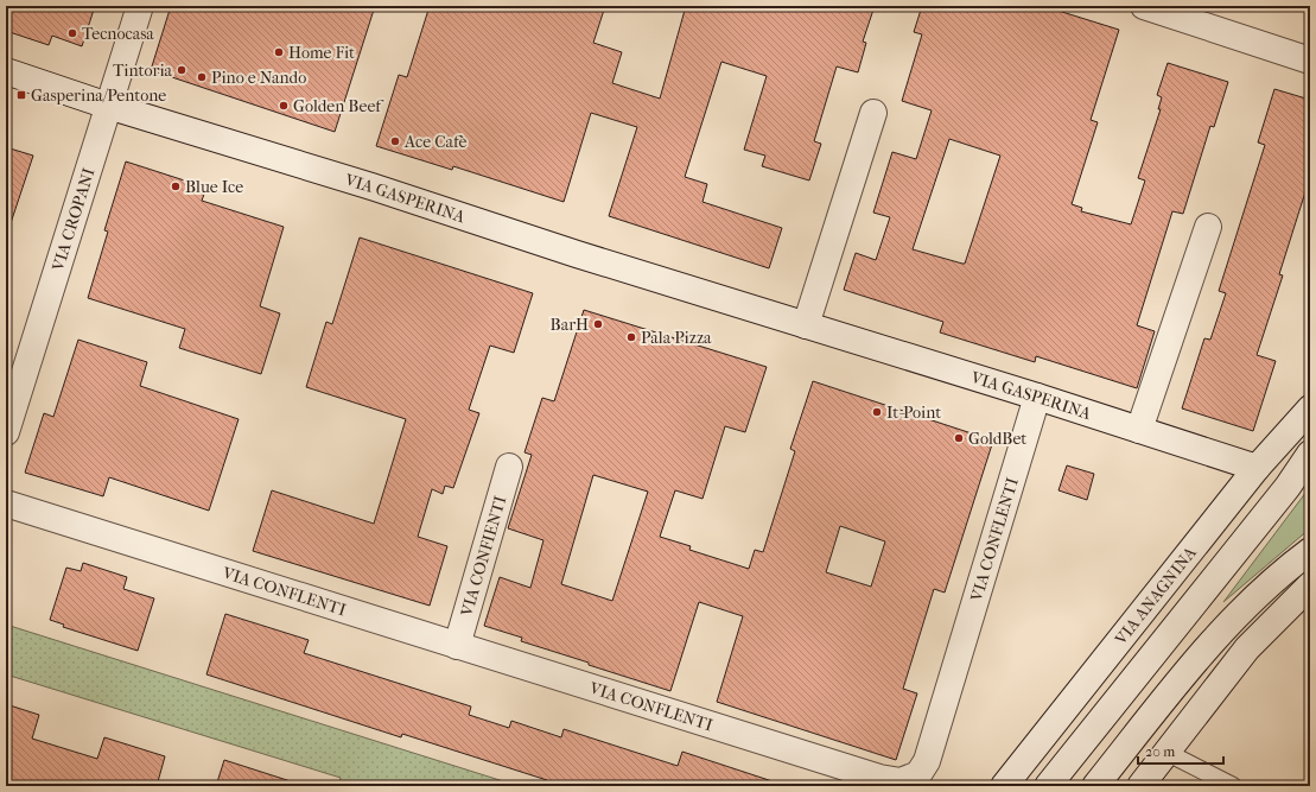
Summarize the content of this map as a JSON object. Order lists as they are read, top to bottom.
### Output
{
  "streets": {
    "street": [
      "VIA GASPERINA",
      "VIA CROPANI",
      "VIA CONFLENTI",
      "VIA CONFIENTI",
      "VIA ANAGNINA"
    ]
  },
  "crossings": [
    ["VIA GASPERINA", "VIA CROPANI"],
    ["VIA GASPERINA", "VIA CONFLENTI"],
    ["VIA GASPERINA", "VIA ANAGNINA"],
    ["VIA CONFLENTI", "VIA CONFIENTI"]
  ],
  "places": {
    "other": [
      "Tecnocasa",
      "Home Fit",
      "Tintoria",
      "Pino e Nando",
      "Golden Beef",
      "Ace Cafè",
      "Blue Ice",
      "BarH",
      "Pala Pizza",
      "It-Point",
      "GoldBet"
    ],
    "transit": ["Gasperina/Pentone"]
  },
  "scale_bar": "20 m"
}
